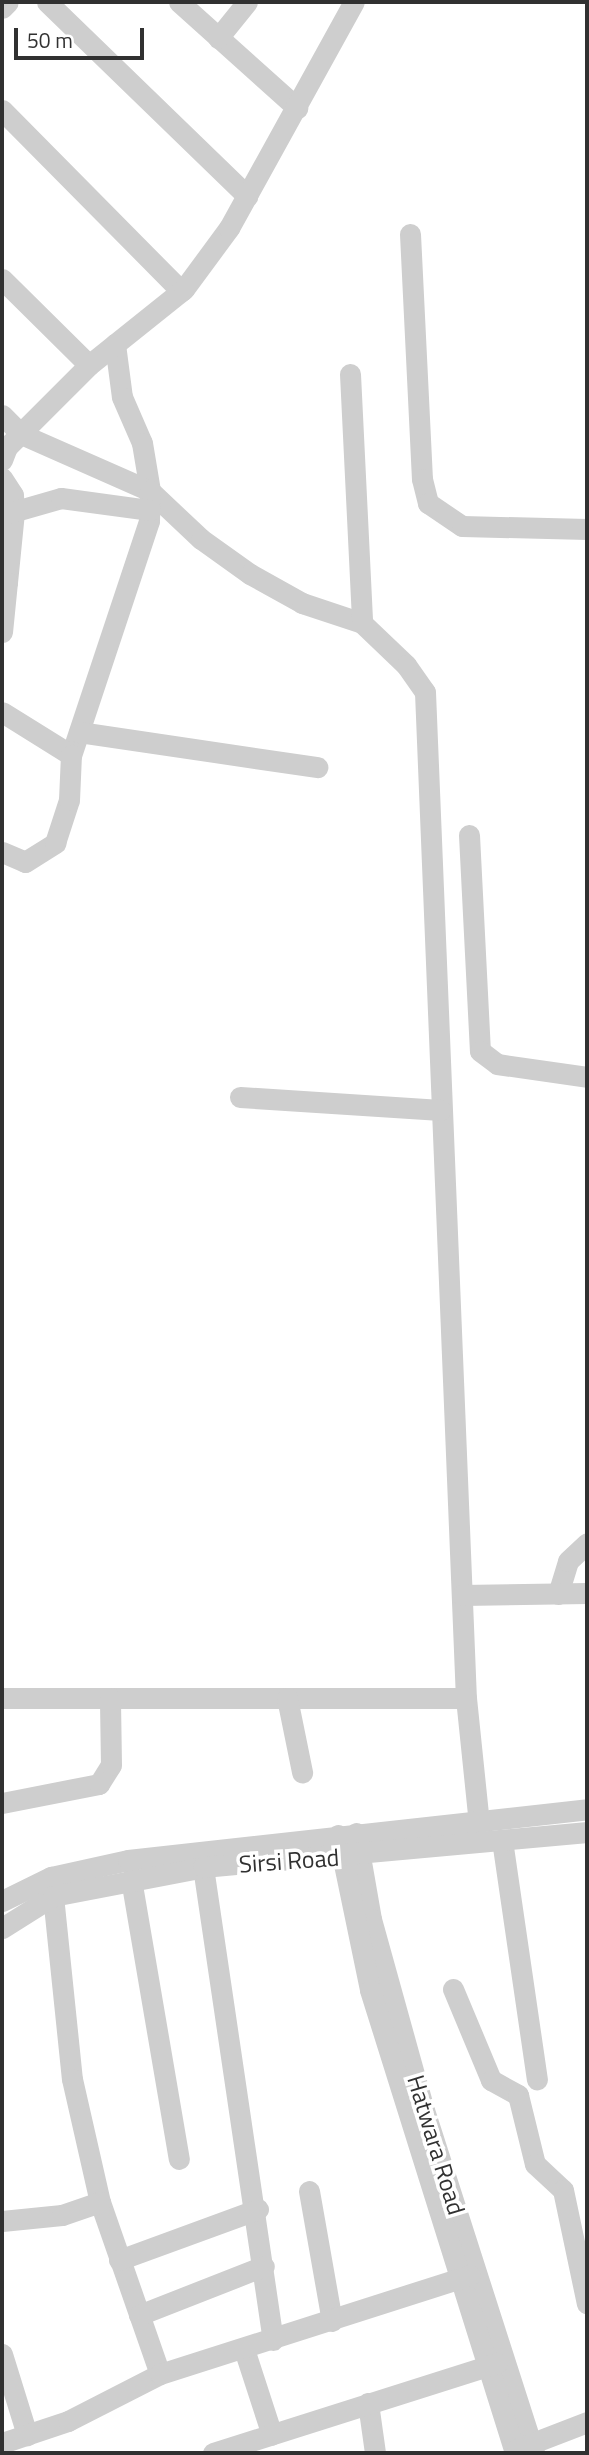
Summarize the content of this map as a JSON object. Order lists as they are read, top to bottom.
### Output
{
  "streets": {
    "street": ["Sirsi Road", "Hatwara Road"]
  },
  "crossings": [
    ["Sirsi Road", "Hatwara Road"]
  ],
  "scale_bar": "50 m"
}
